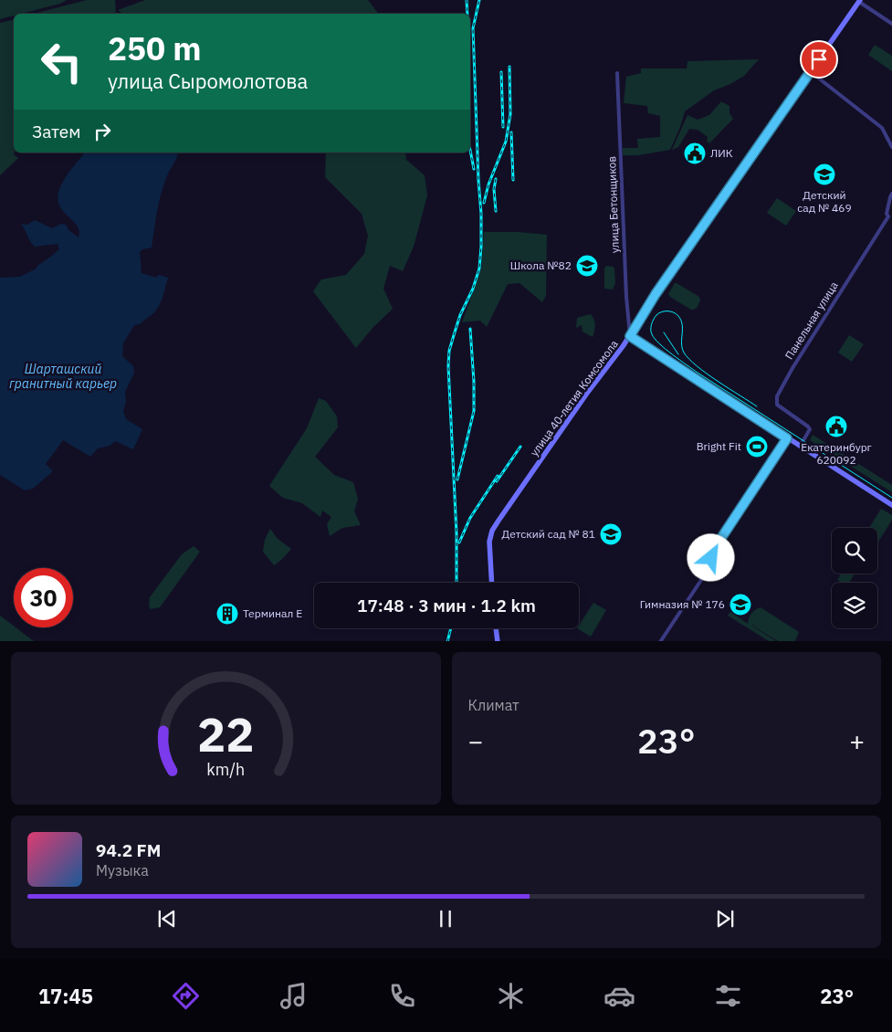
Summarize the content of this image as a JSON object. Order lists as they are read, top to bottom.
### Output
{
  "streets": {
    "main road": ["улица 40-летия Комсомола"],
    "street": ["улица Бетонщиков", "Панельная улица"]
  },
  "crossings": [
    ["улица Бетонщиков", "улица 40-летия Комсомола"]
  ],
  "water": ["Шарташский гранитный карьер"],
  "places": {
    "public building": ["ЛИК", "Екатеринбург 620092"],
    "school or university": [
      "Детский сад № 469",
      "Школа №82",
      "Детский сад № 81",
      "Гимназия № 176"
    ],
    "sports": ["Bright Fit"],
    "building": ["Терминал Е"]
  },
  "page": {
    "turn": ["250 m", "улица Сыромолотова"],
    "then": "Затем",
    "limit": "30",
    "trip": "17:48 · 3 мин · 1.2 km",
    "tile": "Климат",
    "heat": ["−", "23°", "+"],
    "song": ["94.2 FM", "Музыка"],
    "tabs": ["17:45", "23°"],
    "gauge": ["22", "km/h"]
  }
}
